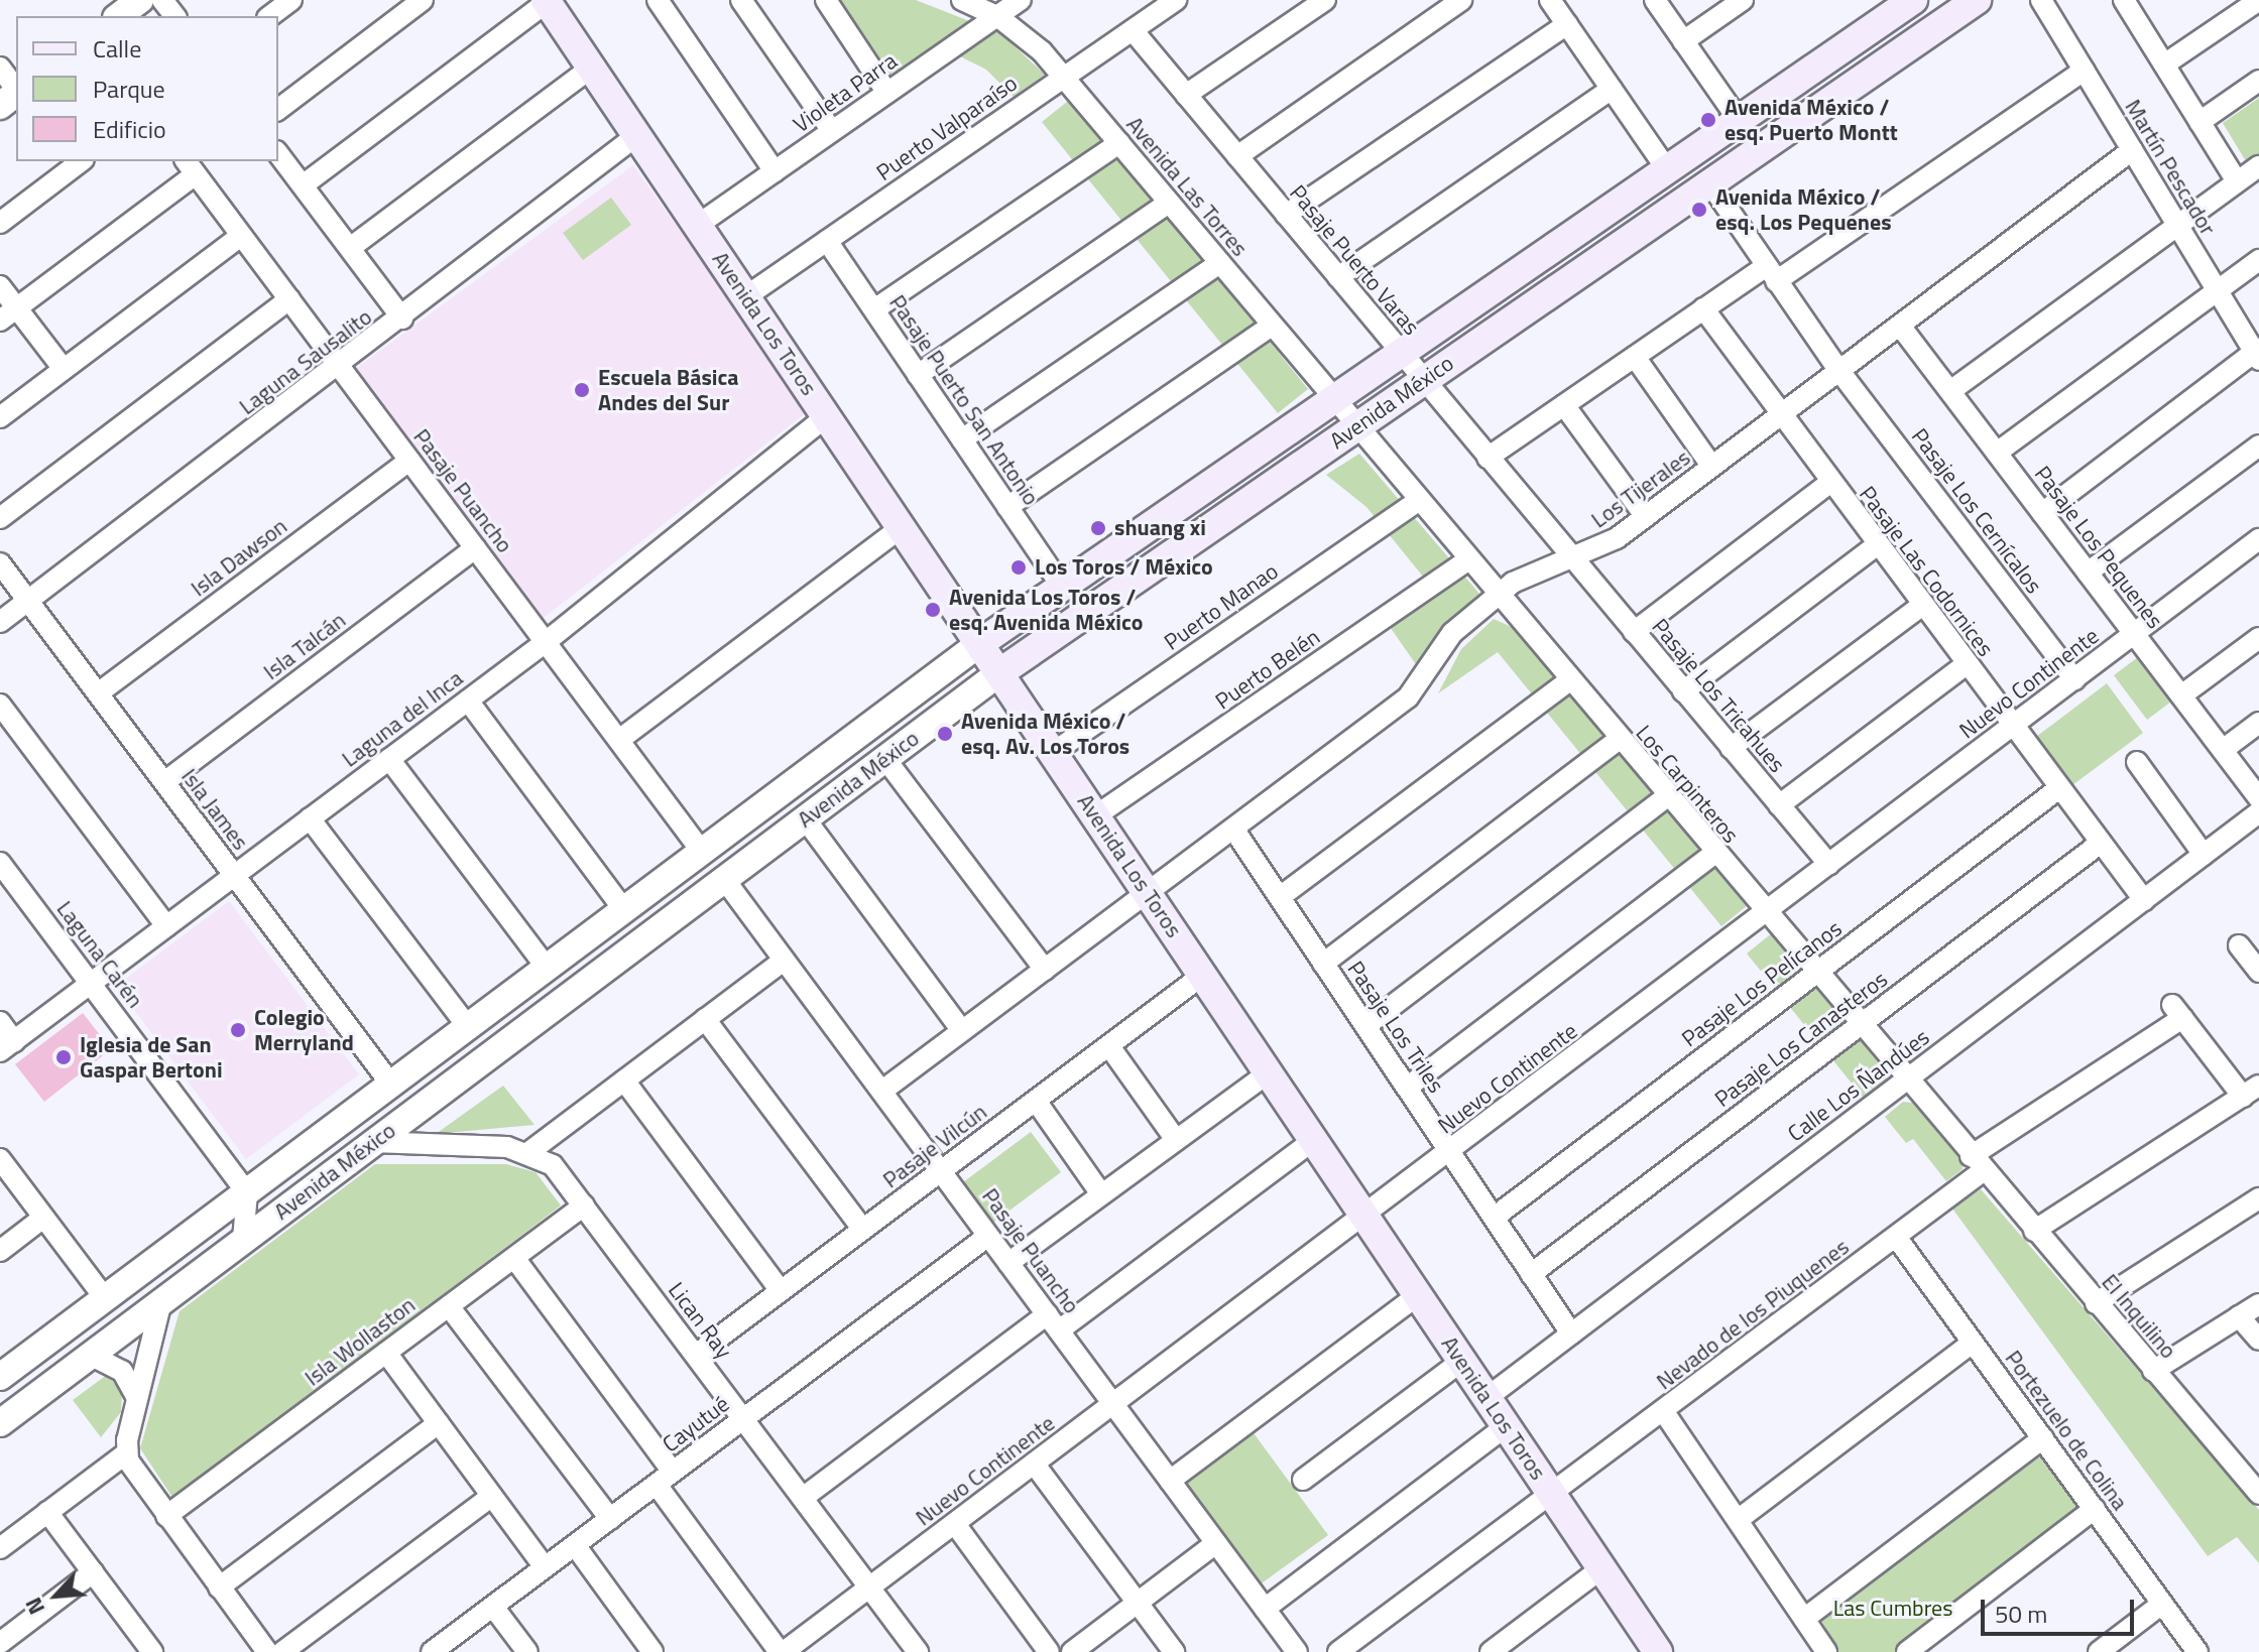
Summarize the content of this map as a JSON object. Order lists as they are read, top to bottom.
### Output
{
  "streets": {
    "main road": ["Avenida Los Toros", "Avenida México"],
    "street": [
      "Violeta Parra",
      "Puerto Valparaíso",
      "Martín Pescador",
      "Avenida Las Torres",
      "Pasaje Puerto Varas",
      "Laguna Sausalito",
      "Pasaje Puerto San Antonio",
      "Los Tijerales",
      "Pasaje Puancho",
      "Pasaje Los Cernícalos",
      "Pasaje Los Pequenes",
      "Isla Dawson",
      "Pasaje Las Codornices",
      "Puerto Manao",
      "Isla Talcán",
      "Puerto Belén",
      "Nuevo Continente",
      "Pasaje Los Tricahues",
      "Laguna del Inca",
      "Los Carpinteros",
      "Isla James",
      "Laguna Carén",
      "Pasaje Los Pelícanos",
      "Pasaje Los Triles",
      "Pasaje Los Canasteros",
      "Calle Los Ñandúes",
      "Pasaje Vilcún",
      "Nevado de los Piuquenes",
      "El Inquilino",
      "Lican Ray",
      "Isla Wollaston",
      "Cayutué",
      "Portezuelo de Colina"
    ]
  },
  "crossings": [
    ["Violeta Parra", "Avenida Las Torres"],
    ["Violeta Parra", "Avenida Los Toros"],
    ["Puerto Valparaíso", "Avenida Las Torres"],
    ["Puerto Valparaíso", "Pasaje Puerto Varas"],
    ["Puerto Valparaíso", "Avenida Los Toros"],
    ["Puerto Valparaíso", "Pasaje Puerto San Antonio"],
    ["Martín Pescador", "Los Tijerales"],
    ["Avenida Las Torres", "Avenida México"],
    ["Avenida Las Torres", "Los Carpinteros"],
    ["Pasaje Puerto Varas", "Avenida México"],
    ["Pasaje Puerto Varas", "Los Tijerales"],
    ["Pasaje Puerto Varas", "Pasaje Los Tricahues"],
    ["Avenida Los Toros", "Laguna Sausalito"],
    ["Avenida Los Toros", "Avenida México"],
    ["Avenida Los Toros", "Los Tijerales"],
    ["Avenida Los Toros", "Puerto Manao"],
    ["Avenida Los Toros", "Puerto Belén"],
    ["Avenida Los Toros", "Nuevo Continente"],
    ["Avenida Los Toros", "Laguna del Inca"],
    ["Avenida Los Toros", "Calle Los Ñandúes"],
    ["Avenida Los Toros", "Pasaje Vilcún"],
    ["Avenida Los Toros", "Nevado de los Piuquenes"],
    ["Laguna Sausalito", "Pasaje Puancho"],
    ["Laguna Sausalito", "Isla James"],
    ["Pasaje Puerto San Antonio", "Avenida México"],
    ["Avenida México", "Pasaje Puancho"],
    ["Avenida México", "Los Carpinteros"],
    ["Avenida México", "Isla James"],
    ["Avenida México", "Laguna Carén"],
    ["Los Tijerales", "Pasaje Puancho"],
    ["Los Tijerales", "Pasaje Los Cernícalos"],
    ["Los Tijerales", "Pasaje Los Pequenes"],
    ["Los Tijerales", "Pasaje Las Codornices"],
    ["Los Tijerales", "Pasaje Los Tricahues"],
    ["Los Tijerales", "Los Carpinteros"],
    ["Los Tijerales", "Pasaje Los Triles"],
    ["Pasaje Puancho", "Isla Dawson"],
    ["Pasaje Puancho", "Isla Talcán"],
    ["Pasaje Puancho", "Nuevo Continente"],
    ["Pasaje Puancho", "Laguna del Inca"],
    ["Pasaje Puancho", "Pasaje Vilcún"],
    ["Pasaje Puancho", "Cayutué"],
    ["Pasaje Los Cernícalos", "Nuevo Continente"],
    ["Pasaje Los Pequenes", "Nuevo Continente"],
    ["Isla Dawson", "Isla James"],
    ["Pasaje Las Codornices", "Nuevo Continente"],
    ["Pasaje Las Codornices", "Pasaje Los Pelícanos"],
    ["Pasaje Las Codornices", "Pasaje Los Canasteros"],
    ["Pasaje Las Codornices", "Calle Los Ñandúes"],
    ["Puerto Manao", "Los Carpinteros"],
    ["Isla Talcán", "Isla James"],
    ["Puerto Belén", "Los Carpinteros"],
    ["Nuevo Continente", "Pasaje Los Tricahues"],
    ["Nuevo Continente", "Los Carpinteros"],
    ["Nuevo Continente", "Pasaje Los Triles"],
    ["Nuevo Continente", "Lican Ray"],
    ["Laguna del Inca", "Isla James"],
    ["Laguna del Inca", "Laguna Carén"],
    ["Los Carpinteros", "Pasaje Los Pelícanos"],
    ["Los Carpinteros", "Pasaje Los Canasteros"],
    ["Los Carpinteros", "Calle Los Ñandúes"],
    ["Los Carpinteros", "Nevado de los Piuquenes"],
    ["Los Carpinteros", "El Inquilino"],
    ["Pasaje Los Pelícanos", "Pasaje Los Triles"],
    ["Pasaje Los Triles", "Pasaje Los Canasteros"],
    ["Pasaje Los Triles", "Calle Los Ñandúes"],
    ["Pasaje Vilcún", "Lican Ray"],
    ["Nevado de los Piuquenes", "El Inquilino"],
    ["Nevado de los Piuquenes", "Portezuelo de Colina"],
    ["Lican Ray", "Isla Wollaston"],
    ["Lican Ray", "Cayutué"]
  ],
  "parks": ["Las Cumbres"],
  "places": [
    "Avenida México / esq. Puerto Montt",
    "Avenida México / esq. Los Pequenes",
    "Escuela Básica Andes del Sur",
    "shuang xi",
    "Los Toros / México",
    "Avenida Los Toros / esq. Avenida México",
    "Avenida México / esq. Av. Los Toros",
    "Colegio Merryland",
    "Iglesia de San Gaspar Bertoni"
  ],
  "legend": ["Calle", "Parque", "Edificio"],
  "scale_bar": "50 m",
  "north": "bottom left"
}
